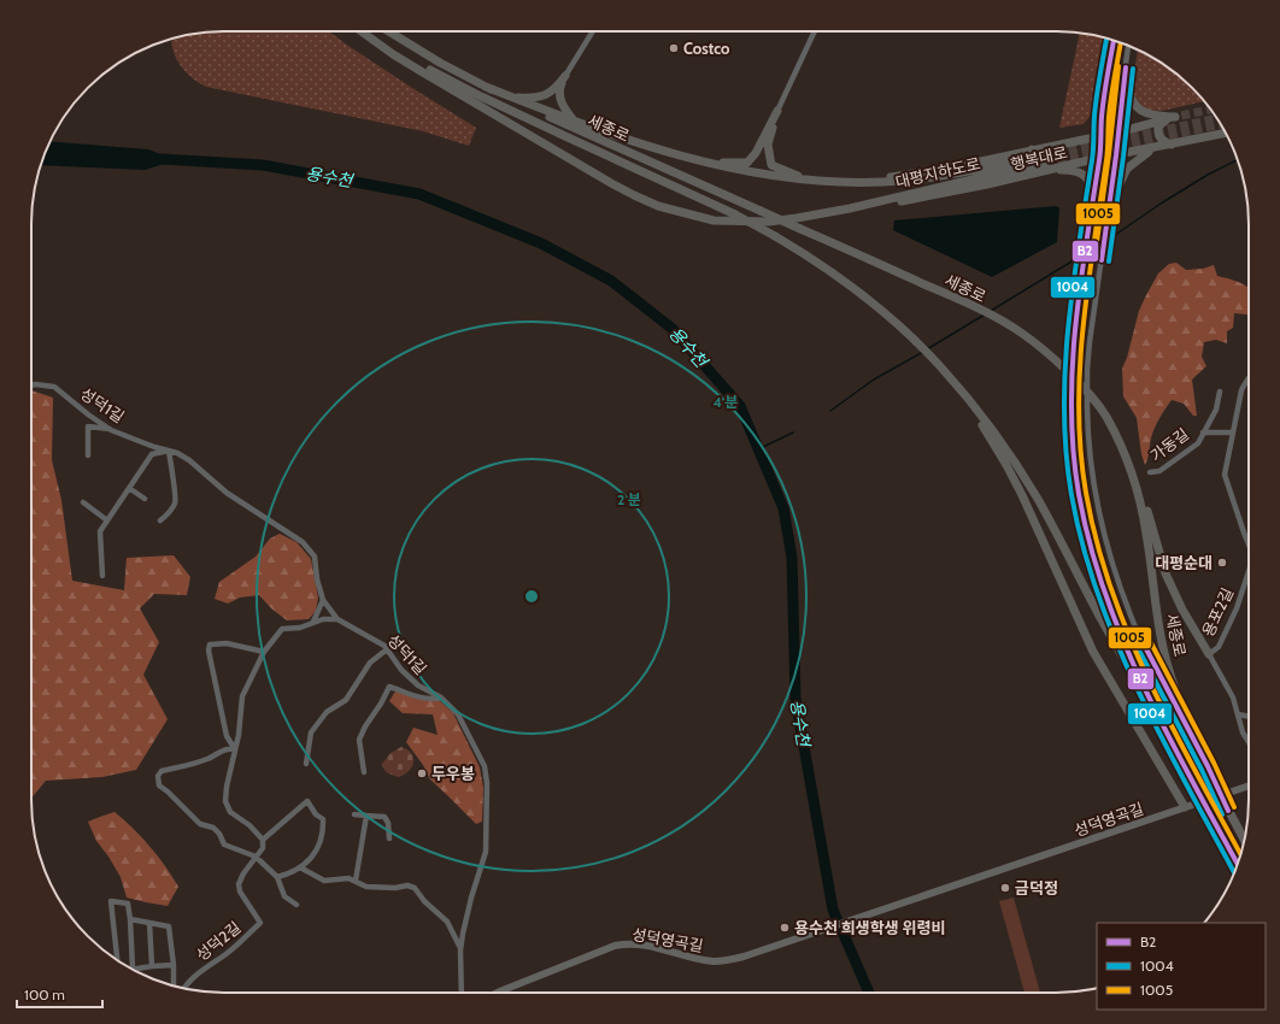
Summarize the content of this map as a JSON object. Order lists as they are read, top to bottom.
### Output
{
  "streets": {
    "highway": ["세종로", "행복대로", "대평지하도로"],
    "main road": ["성덕영곡길"],
    "street": [
      "성덕1길",
      "가동길",
      "용포2길",
      "성덕2길"
    ]
  },
  "crossings": [
    ["행복대로", "대평지하도로"]
  ],
  "water": ["용수천"],
  "places": [
    "Costco",
    "대평순대",
    "두우봉",
    "금덕정",
    "용수천 희생학생 위령비"
  ],
  "lines": ["transit line 1004", "transit line B2", "transit line 1005"],
  "legend": ["B2", "1004", "1005"],
  "scale_bar": "100 m",
  "rings": ["4 분", "2 분"]
}
